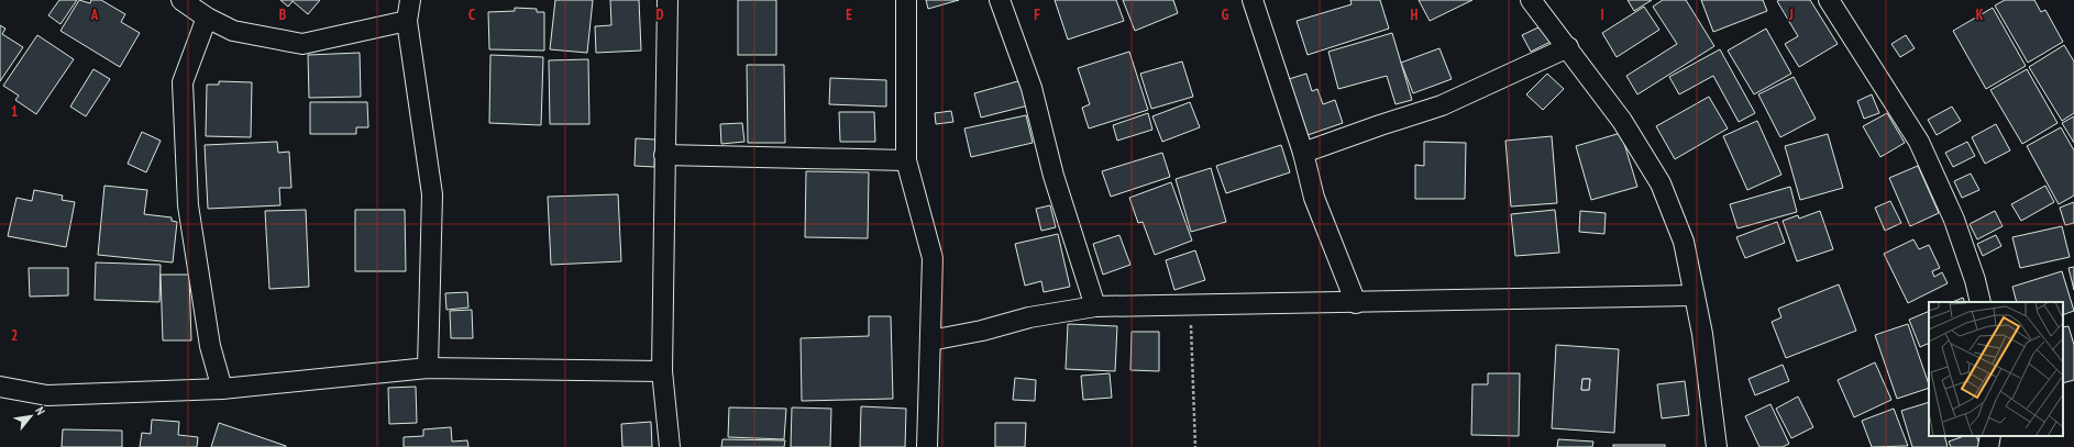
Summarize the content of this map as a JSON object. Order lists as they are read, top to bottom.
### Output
{
  "north": "top right",
  "grid": {
    "columns": [
      "A",
      "B",
      "C",
      "D",
      "E",
      "F",
      "G",
      "H",
      "I",
      "J",
      "K"
    ],
    "rows": ["1", "2"]
  }
}
